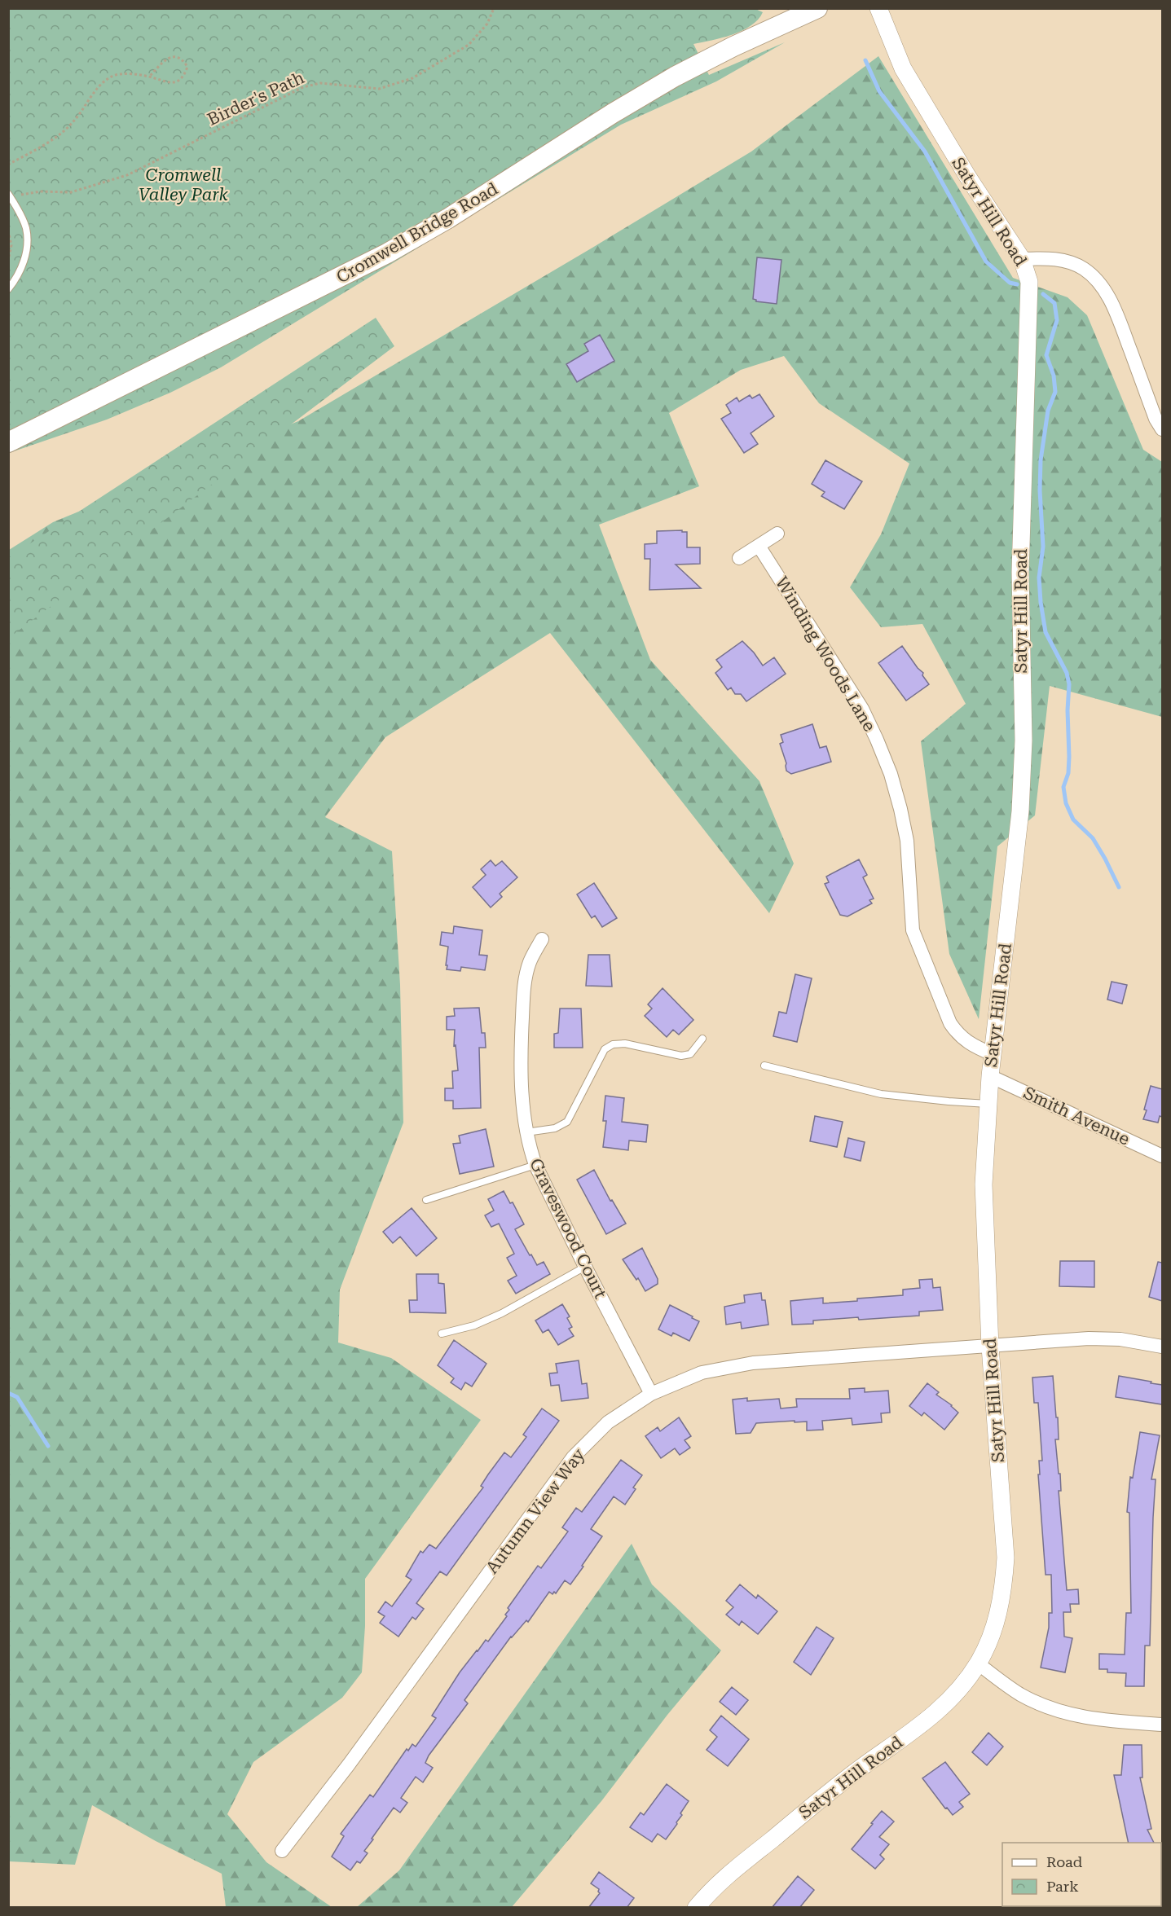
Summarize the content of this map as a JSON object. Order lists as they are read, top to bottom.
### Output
{
  "streets": {
    "main road": ["Cromwell Bridge Road"],
    "street": [
      "Satyr Hill Road",
      "Winding Woods Lane",
      "Smith Avenue",
      "Graveswood Court",
      "Autumn View Way"
    ],
    "path": ["Birder's Path"]
  },
  "crossings": [
    ["Satyr Hill Road", "Winding Woods Lane"],
    ["Satyr Hill Road", "Smith Avenue"],
    ["Satyr Hill Road", "Autumn View Way"],
    ["Graveswood Court", "Autumn View Way"]
  ],
  "parks": ["Cromwell Valley Park"],
  "legend": ["Road", "Park"]
}
